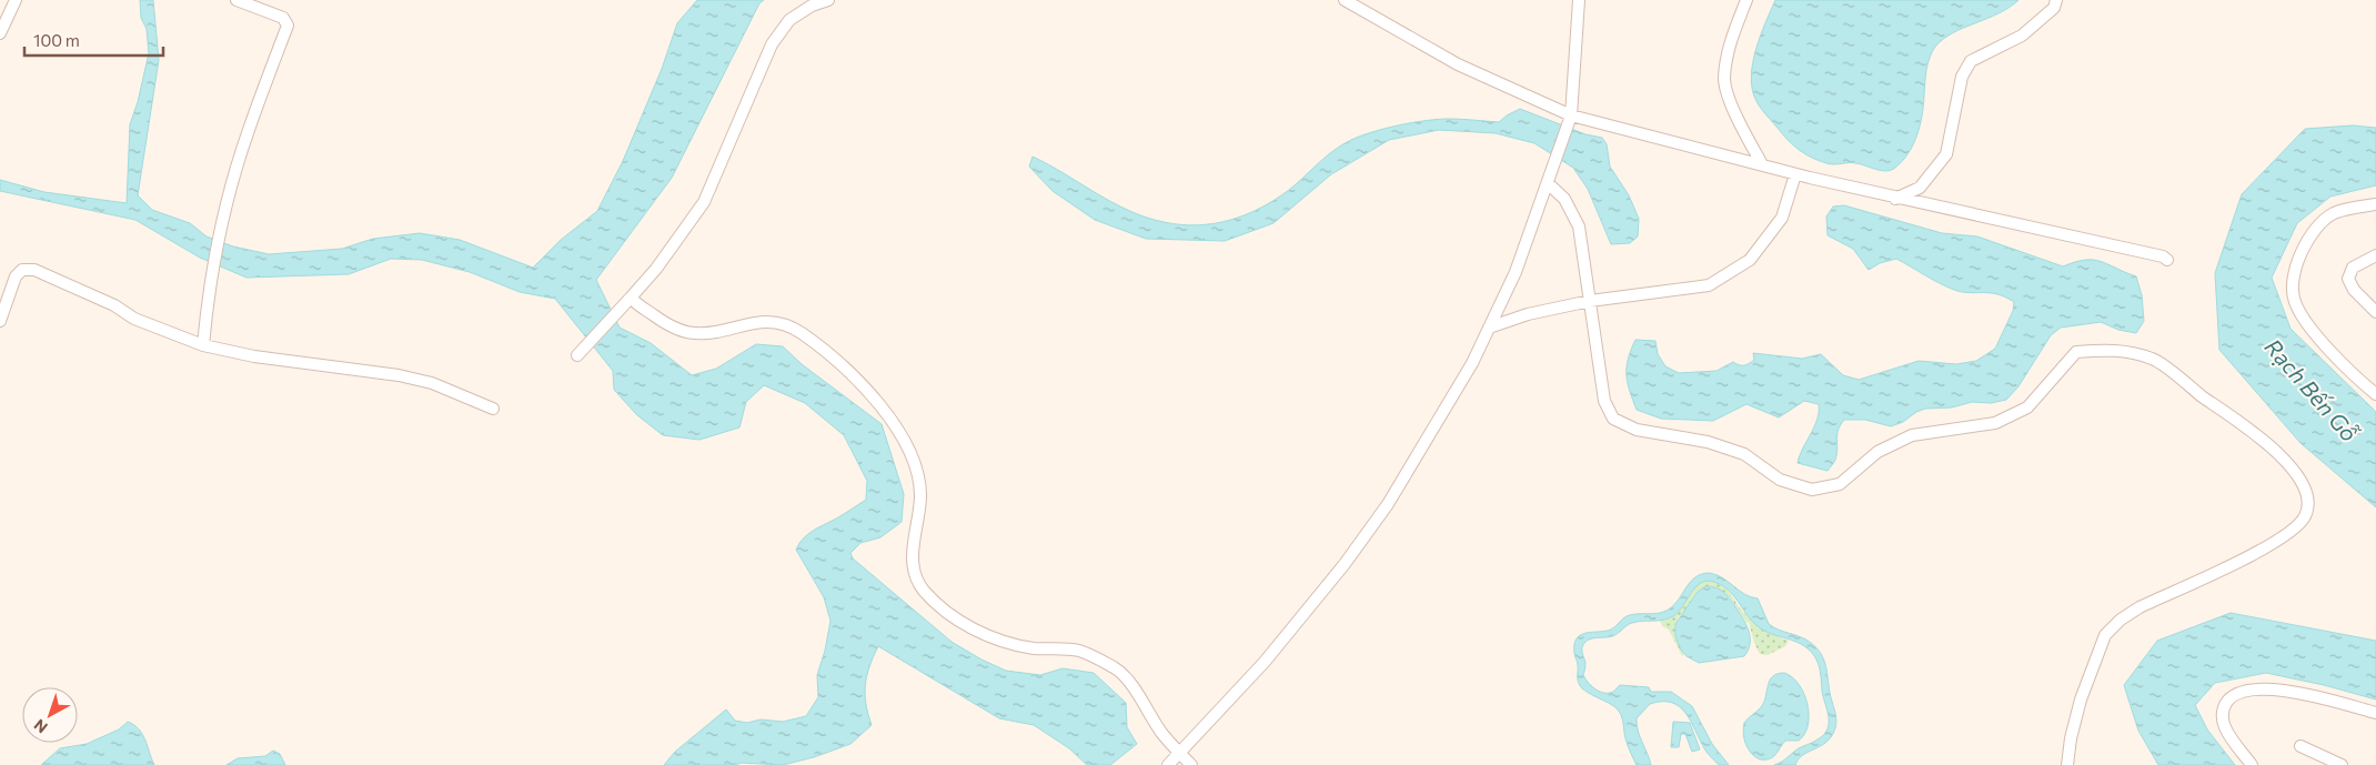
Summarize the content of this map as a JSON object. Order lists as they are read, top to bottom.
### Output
{
  "water": ["Rạch Bến Gỗ"],
  "scale_bar": "100 m",
  "north": "bottom left"
}
